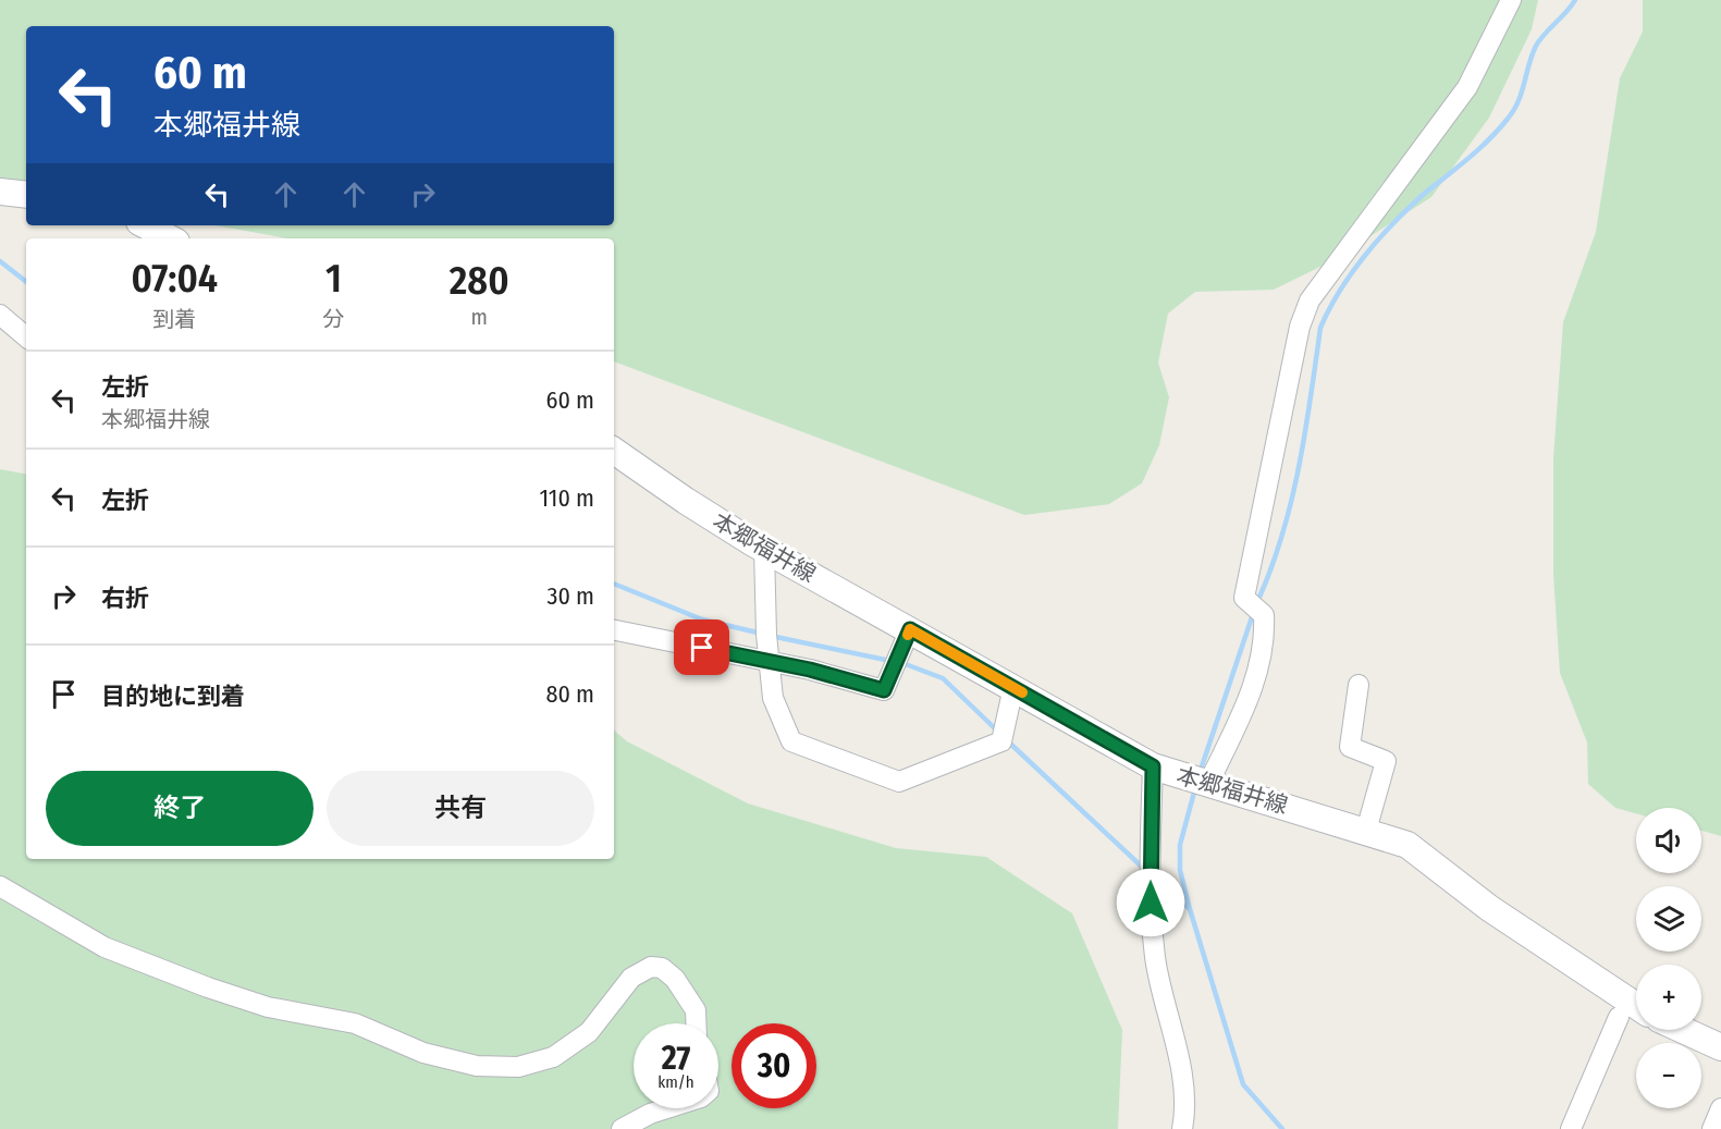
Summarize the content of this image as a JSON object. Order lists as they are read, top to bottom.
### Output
{
  "streets": {
    "main road": ["本郷福井線"]
  },
  "page": {
    "turn": ["60 m", "本郷福井線"],
    "eta": [
      "07:04",
      "到着",
      "1",
      "分",
      "280",
      "m"
    ],
    "list": [
      {
        "name": "左折",
        "note": "本郷福井線",
        "value": "60 m"
      },
      {
        "name": "左折",
        "value": "110 m"
      },
      {
        "name": "右折",
        "value": "30 m"
      },
      {
        "name": "目的地に到着",
        "value": "80 m"
      }
    ],
    "buttons": ["終了", "共有"],
    "map_buttons": ["+", "−"],
    "speed": "27 km/h",
    "limit": "30"
  }
}
